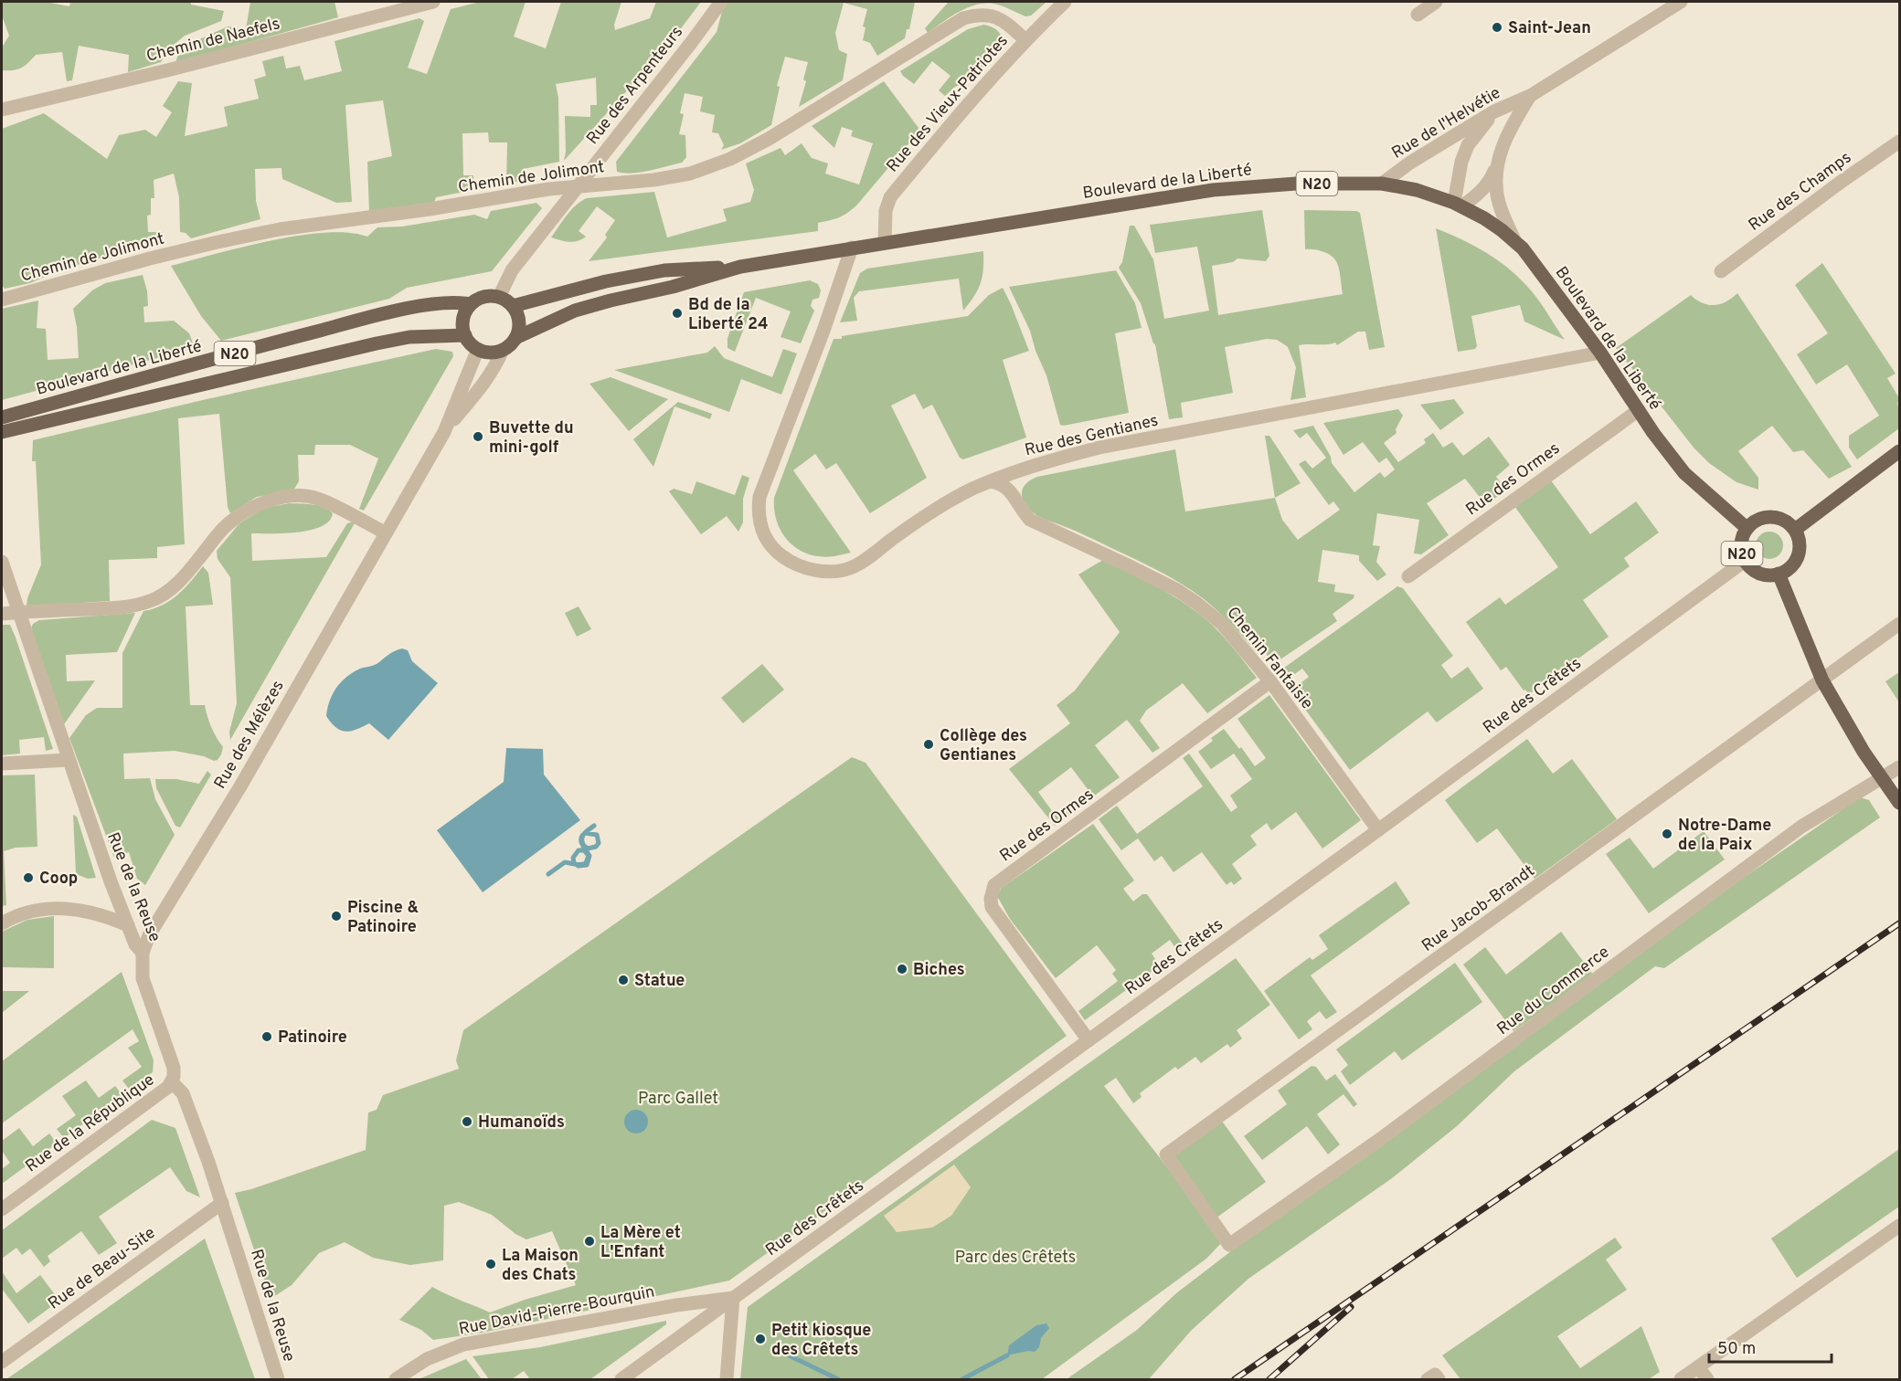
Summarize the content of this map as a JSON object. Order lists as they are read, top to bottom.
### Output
{
  "streets": {
    "main road": ["Boulevard de la Liberté", "N20"],
    "street": [
      "Chemin de Naefels",
      "Rue des Arpenteurs",
      "Rue des Vieux-Patriotes",
      "Rue de l'Helvétie",
      "Chemin de Jolimont",
      "Rue des Champs",
      "Rue des Gentianes",
      "Rue des Ormes",
      "Chemin Fantaisie",
      "Rue des Crêtets",
      "Rue des Mélèzes",
      "Rue de la Reuse",
      "Rue Jacob-Brandt",
      "Rue du Commerce",
      "Rue de la République",
      "Rue de Beau-Site",
      "Rue David-Pierre-Bourquin"
    ]
  },
  "crossings": [
    ["Rue des Arpenteurs", "Chemin de Jolimont"],
    ["Rue des Arpenteurs", "Boulevard de la Liberté"],
    ["Rue des Arpenteurs", "N20"],
    ["Rue des Arpenteurs", "Rue des Mélèzes"],
    ["Rue des Vieux-Patriotes", "Chemin de Jolimont"],
    ["Rue des Vieux-Patriotes", "Boulevard de la Liberté"],
    ["Rue de l'Helvétie", "Boulevard de la Liberté"],
    ["Boulevard de la Liberté", "N20"],
    ["Boulevard de la Liberté", "Rue des Gentianes"],
    ["Boulevard de la Liberté", "Rue des Ormes"],
    ["Boulevard de la Liberté", "Rue des Crêtets"],
    ["Boulevard de la Liberté", "Rue des Mélèzes"],
    ["N20", "Rue des Crêtets"],
    ["N20", "Rue des Mélèzes"],
    ["Rue des Gentianes", "Chemin Fantaisie"],
    ["Rue des Ormes", "Chemin Fantaisie"],
    ["Rue des Ormes", "Rue des Crêtets"],
    ["Chemin Fantaisie", "Rue des Crêtets"],
    ["Rue des Crêtets", "Rue David-Pierre-Bourquin"],
    ["Rue des Mélèzes", "Rue de la Reuse"],
    ["Rue de la Reuse", "Rue de la République"],
    ["Rue de la Reuse", "Rue de Beau-Site"],
    ["Rue Jacob-Brandt", "Rue du Commerce"]
  ],
  "parks": ["Parc Gallet", "Parc des Crêtets"],
  "places": [
    "Saint-Jean",
    "Bd de la Liberté 24",
    "Buvette du mini-golf",
    "Collège des Gentianes",
    "Notre-Dame de la Paix",
    "Coop",
    "Piscine & Patinoire",
    "Biches",
    "Statue",
    "Patinoire",
    "Humanoïds",
    "La Mère et L'Enfant",
    "La Maison des Chats",
    "Petit kiosque des Crêtets"
  ],
  "scale_bar": "50 m"
}
